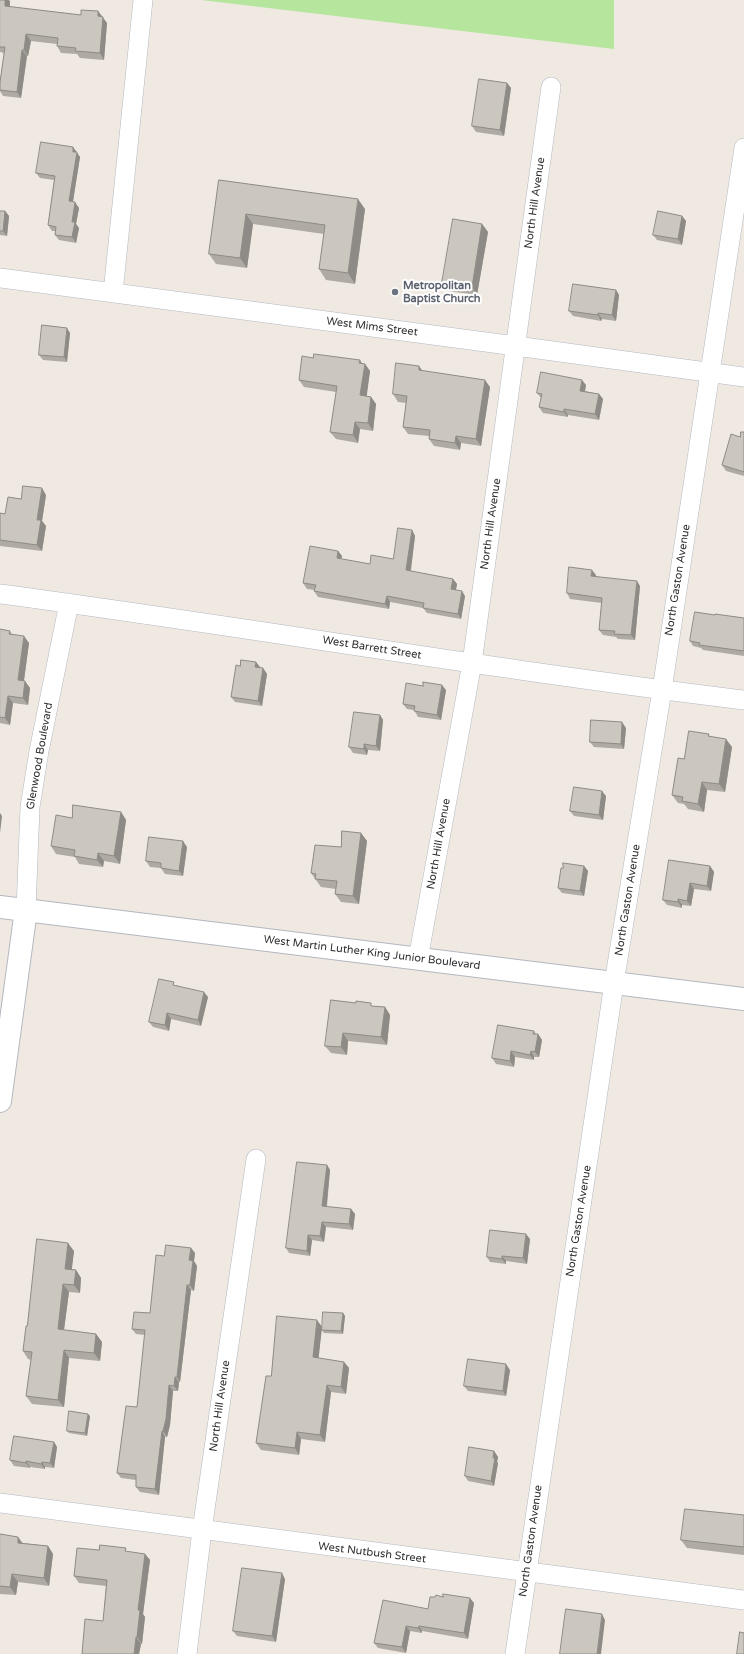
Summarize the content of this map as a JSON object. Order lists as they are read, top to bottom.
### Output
{
  "streets": {
    "main road": ["West Martin Luther King Junior Boulevard"],
    "street": [
      "North Hill Avenue",
      "West Mims Street",
      "North Gaston Avenue",
      "West Barrett Street",
      "Glenwood Boulevard",
      "West Nutbush Street"
    ]
  },
  "crossings": [
    ["North Hill Avenue", "West Mims Street"],
    ["North Hill Avenue", "West Barrett Street"],
    ["North Hill Avenue", "West Martin Luther King Junior Boulevard"],
    ["North Hill Avenue", "West Nutbush Street"],
    ["West Mims Street", "North Gaston Avenue"],
    ["North Gaston Avenue", "West Barrett Street"],
    ["North Gaston Avenue", "West Martin Luther King Junior Boulevard"],
    ["North Gaston Avenue", "West Nutbush Street"],
    ["West Barrett Street", "Glenwood Boulevard"],
    ["Glenwood Boulevard", "West Martin Luther King Junior Boulevard"]
  ],
  "places": ["Metropolitan Baptist Church"]
}
